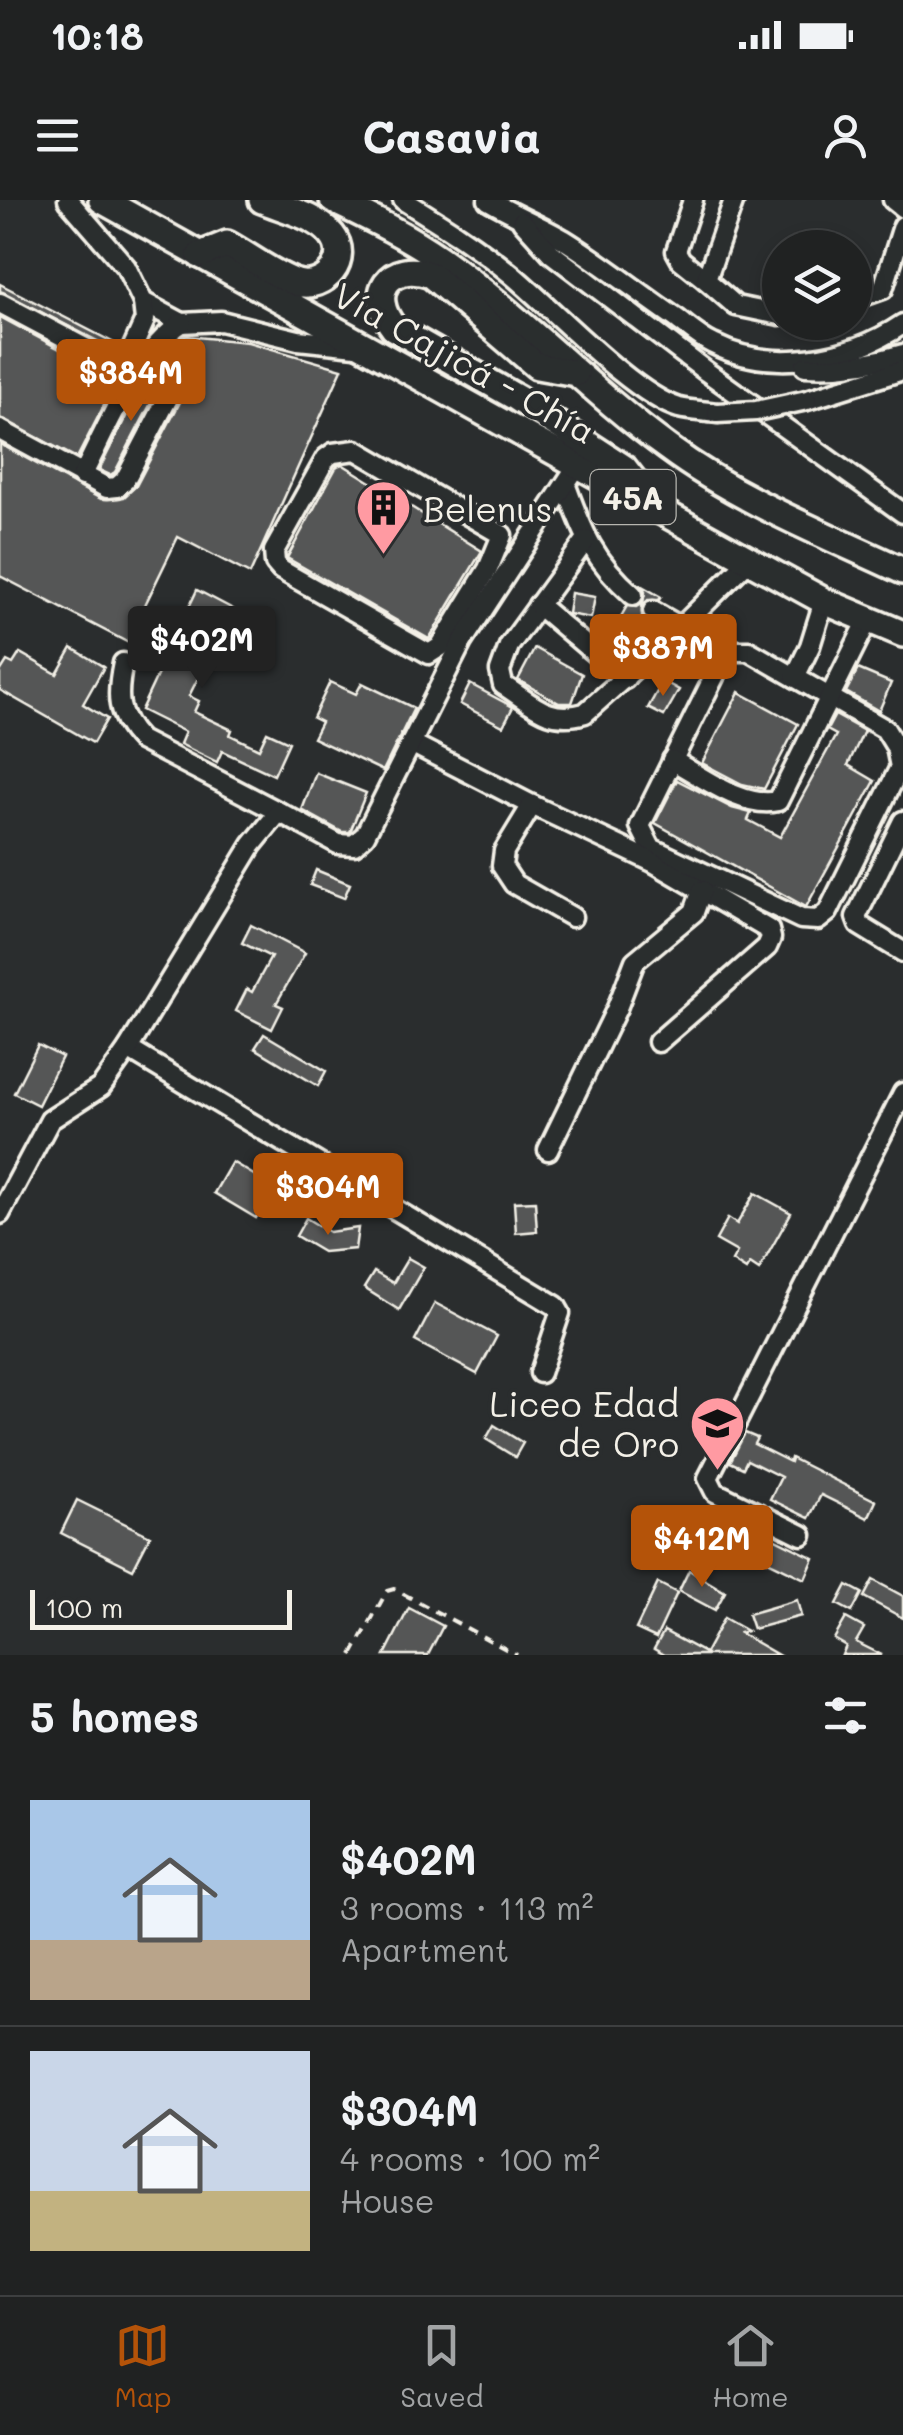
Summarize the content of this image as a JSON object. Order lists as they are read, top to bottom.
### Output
{
  "streets": {
    "highway": ["Vía Cajicá - Chía", "45A"]
  },
  "places": {
    "building": ["Belenus"],
    "school or university": ["Liceo Edad de Oro"]
  },
  "scale_bar": "100 m",
  "page": {
    "status": "10:18",
    "header": "Casavia",
    "price": [
      "$384M",
      "$402M",
      "$387M",
      "$304M",
      "$412M"
    ],
    "scale": "100 m",
    "heading": "5 homes",
    "list": [
      {
        "name": "$402M",
        "note": "3 rooms · 113 m² · Apartment"
      },
      {
        "name": "$304M",
        "note": "4 rooms · 100 m² · House"
      }
    ],
    "tabs": ["Map", "Saved", "Home"]
  }
}
